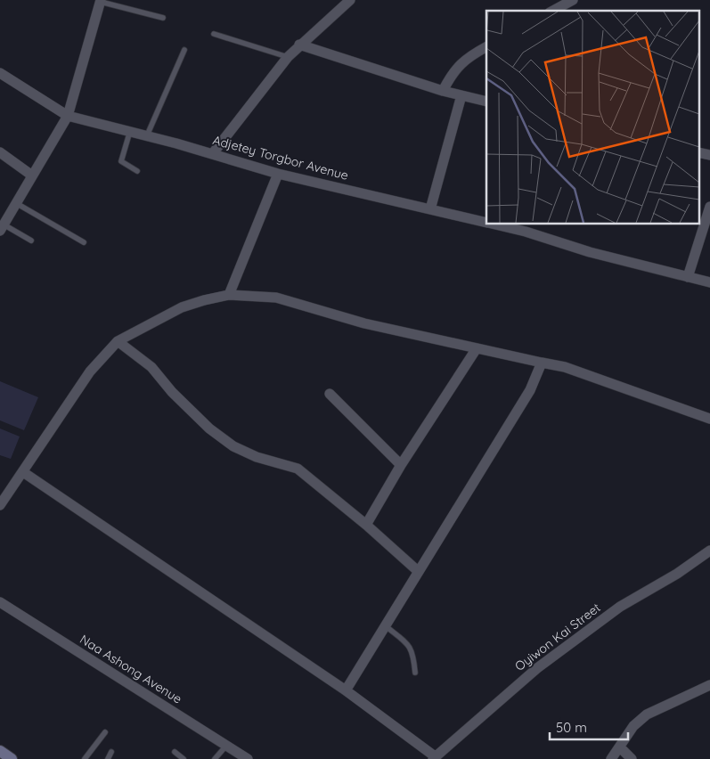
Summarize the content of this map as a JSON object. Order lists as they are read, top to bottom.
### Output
{
  "streets": {
    "street": ["Adjetey Torgbor Avenue", "Oyiwon Kai Street", "Naa Ashong Avenue"]
  },
  "scale_bar": "50 m"
}
